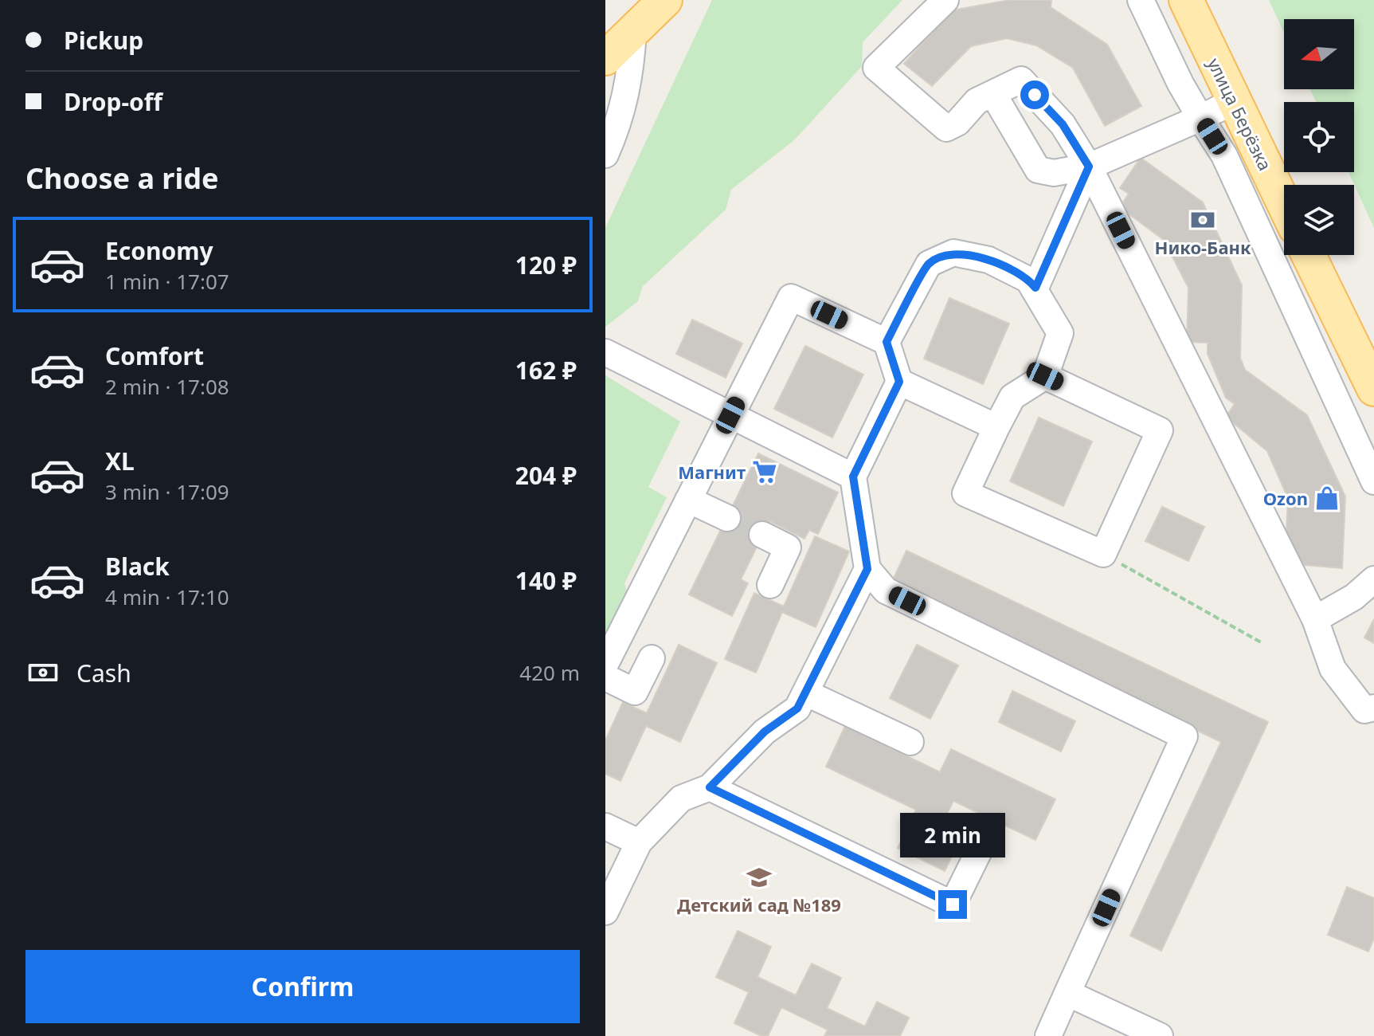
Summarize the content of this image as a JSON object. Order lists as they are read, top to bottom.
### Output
{
  "streets": {
    "main road": ["улица Берёзка"]
  },
  "places": {
    "bank": ["Нико-Банк"],
    "supermarket": ["Магнит"],
    "shop": ["Ozon"],
    "school or university": ["Детский сад №189"]
  },
  "north": "left",
  "page": {
    "banner": ["Pickup", "Drop-off"],
    "heading": "Choose a ride",
    "list": [
      {
        "name": "Economy",
        "note": "1 min · 17:07",
        "value": "120 ₽"
      },
      {
        "name": "Comfort",
        "note": "2 min · 17:08",
        "value": "162 ₽"
      },
      {
        "name": "XL",
        "note": "3 min · 17:09",
        "value": "204 ₽"
      },
      {
        "name": "Black",
        "note": "4 min · 17:10",
        "value": "140 ₽"
      }
    ],
    "pay": ["Cash", "420 m"],
    "bubble": "2 min",
    "buttons": "Confirm"
  }
}
